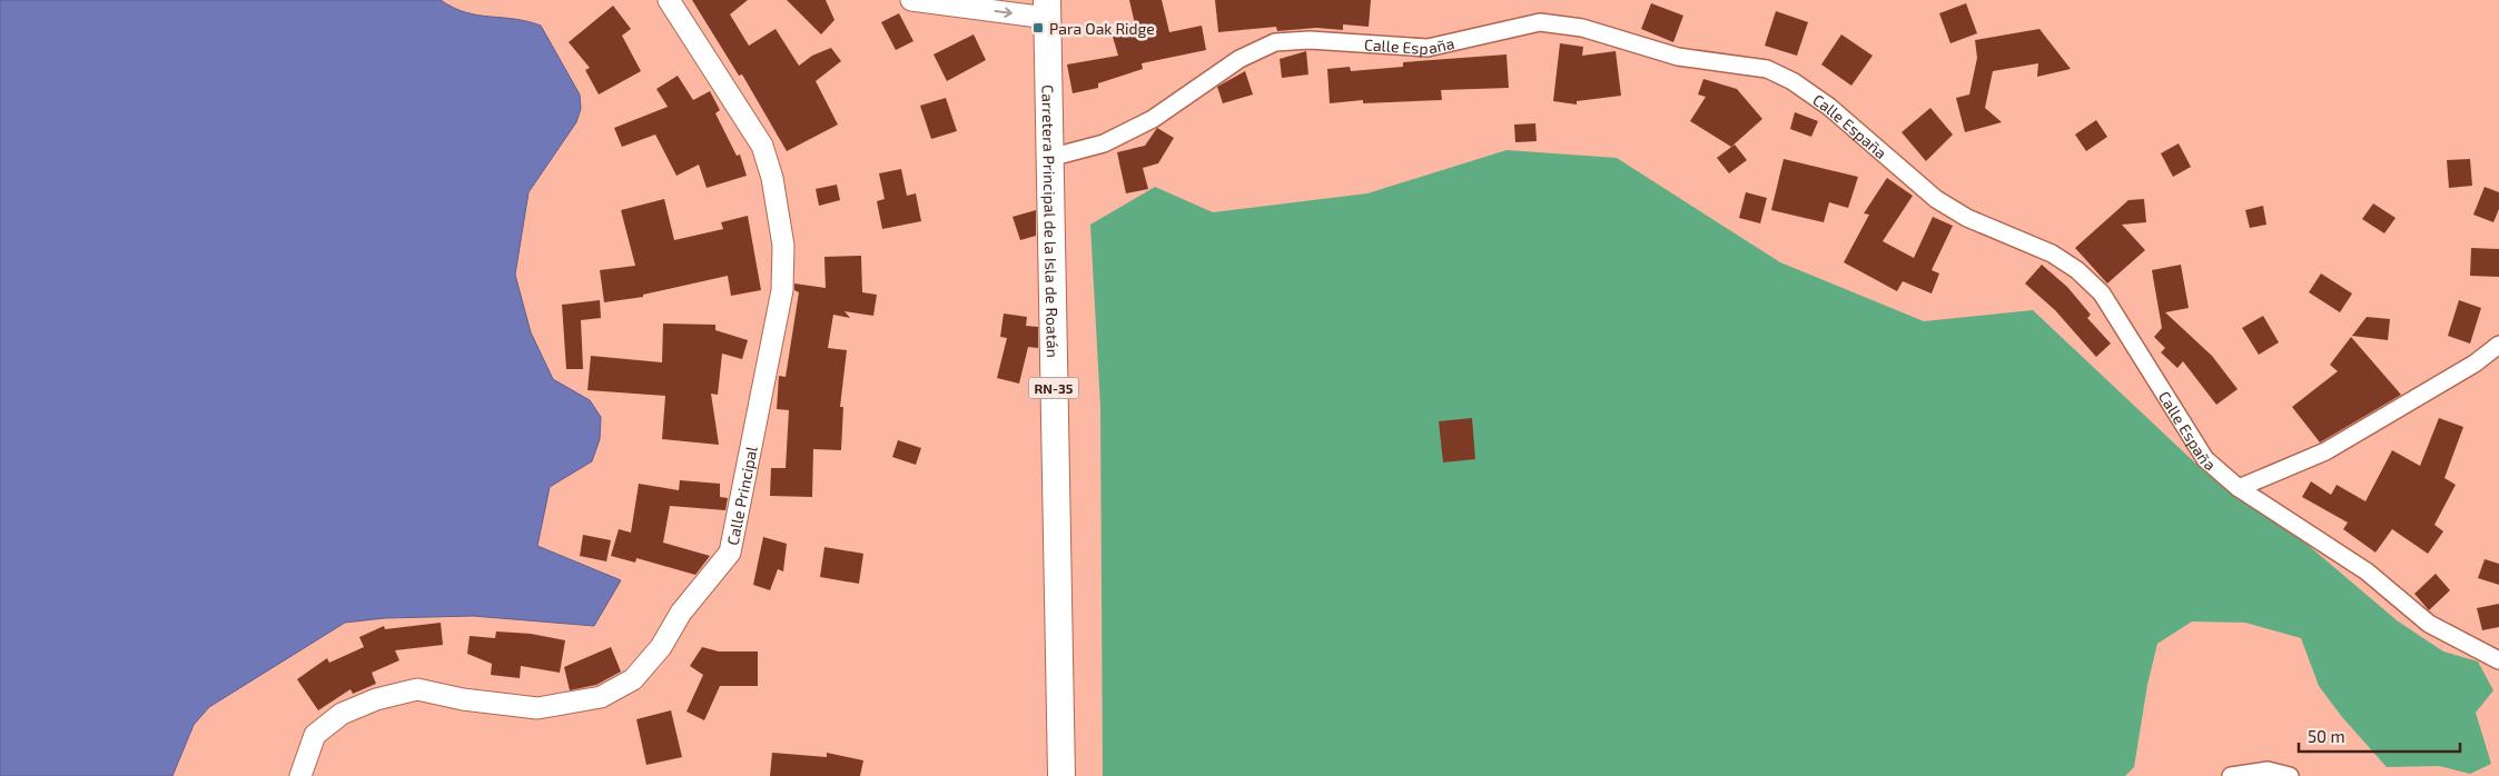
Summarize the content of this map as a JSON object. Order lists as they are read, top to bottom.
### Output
{
  "streets": {
    "main road": ["Carretera Principal de la Isla de Roatán", "RN-35"],
    "street": ["Calle España", "Calle Principal"]
  },
  "crossings": [
    ["Calle España", "Carretera Principal de la Isla de Roatán"]
  ],
  "places": {
    "transit": ["Para Oak Ridge"]
  },
  "scale_bar": "50 m"
}
